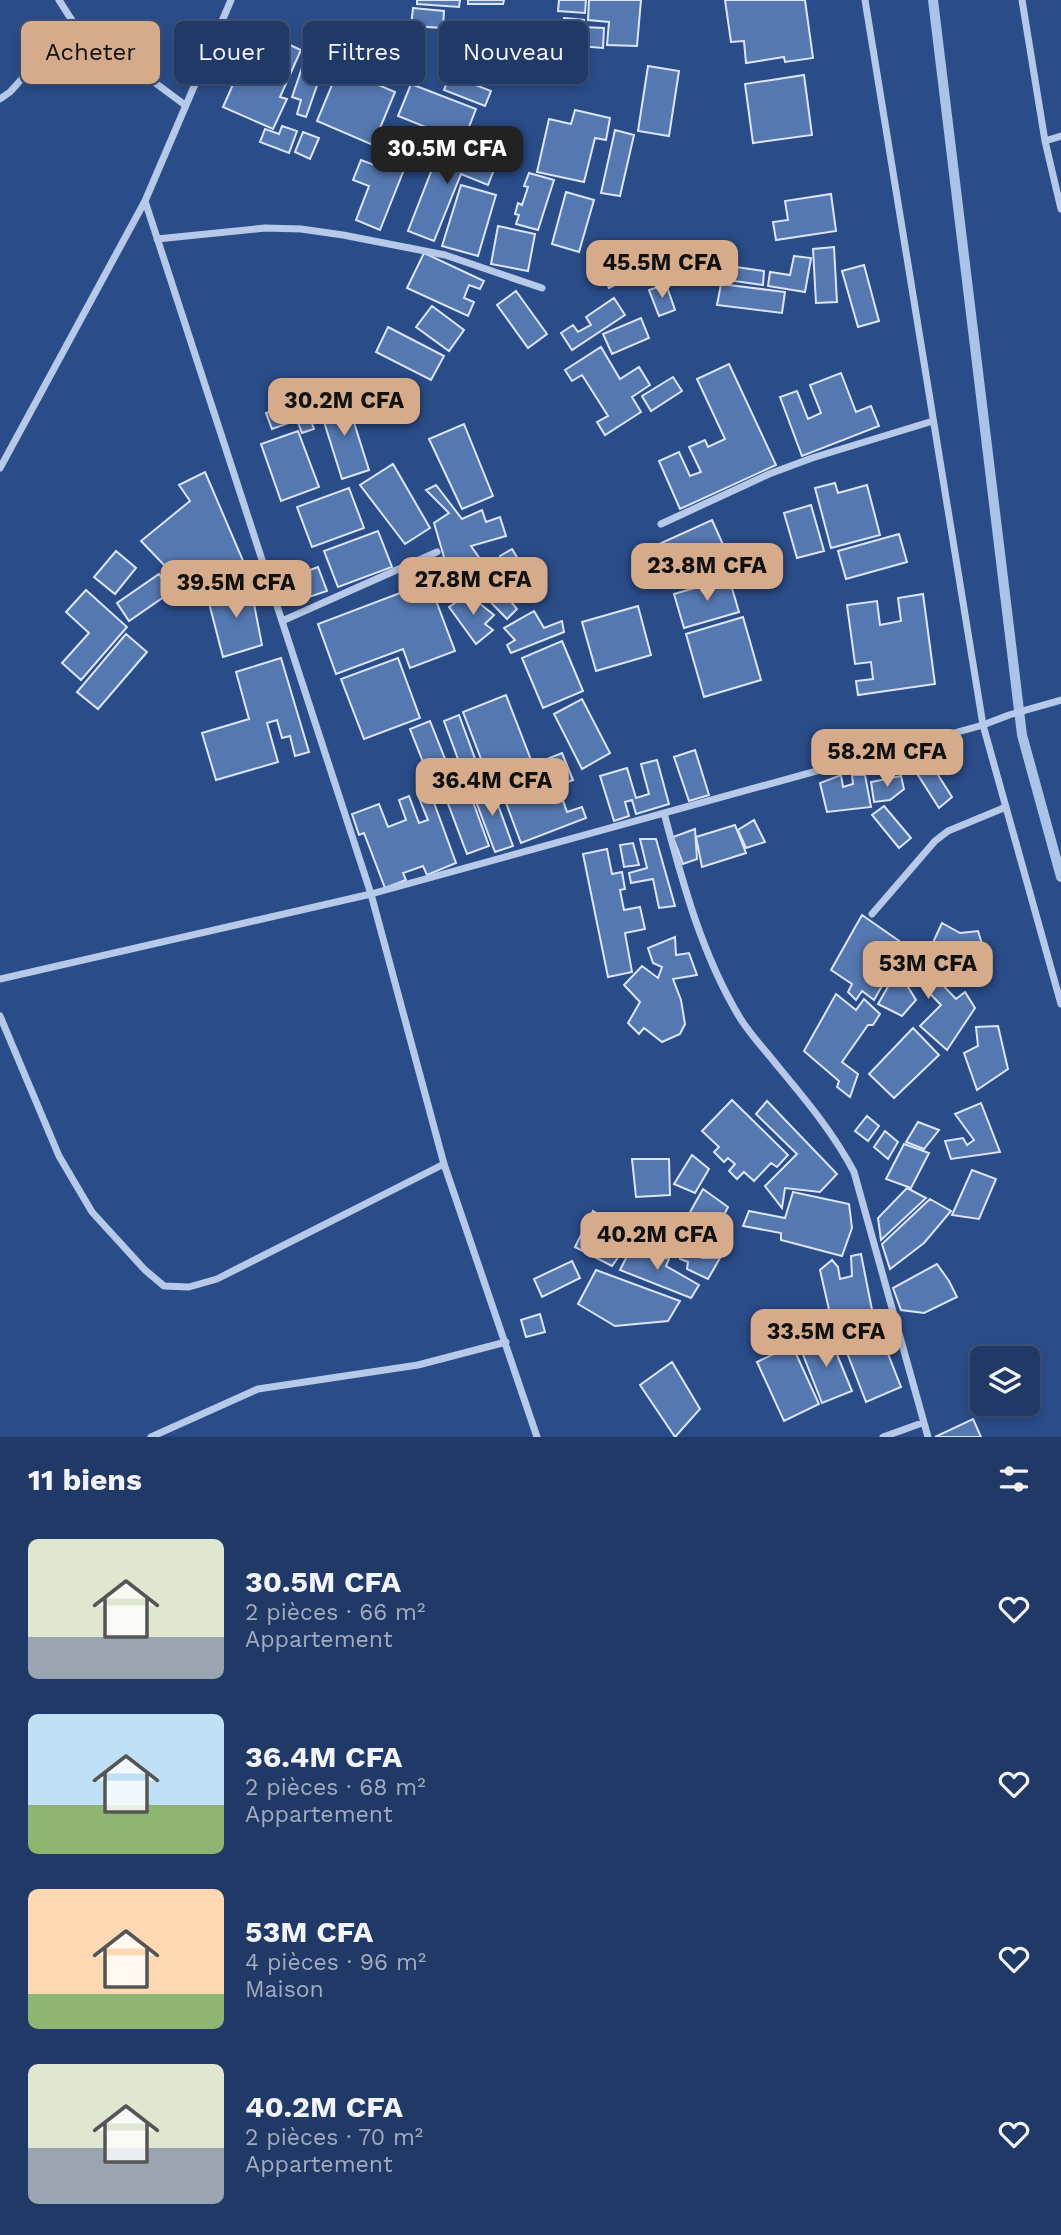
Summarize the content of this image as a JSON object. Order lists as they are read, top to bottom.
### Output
{
  "page": {
    "chip": [
      "Acheter",
      "Louer",
      "Filtres",
      "Nouveau"
    ],
    "price": [
      "30.5M CFA",
      "45.5M CFA",
      "30.2M CFA",
      "23.8M CFA",
      "27.8M CFA",
      "39.5M CFA",
      "58.2M CFA",
      "36.4M CFA",
      "53M CFA",
      "40.2M CFA",
      "33.5M CFA"
    ],
    "heading": "11 biens",
    "list": [
      {
        "name": "30.5M CFA",
        "note": "2 pièces · 66 m² · Appartement"
      },
      {
        "name": "36.4M CFA",
        "note": "2 pièces · 68 m² · Appartement"
      },
      {
        "name": "53M CFA",
        "note": "4 pièces · 96 m² · Maison"
      },
      {
        "name": "40.2M CFA",
        "note": "2 pièces · 70 m² · Appartement"
      }
    ]
  }
}
